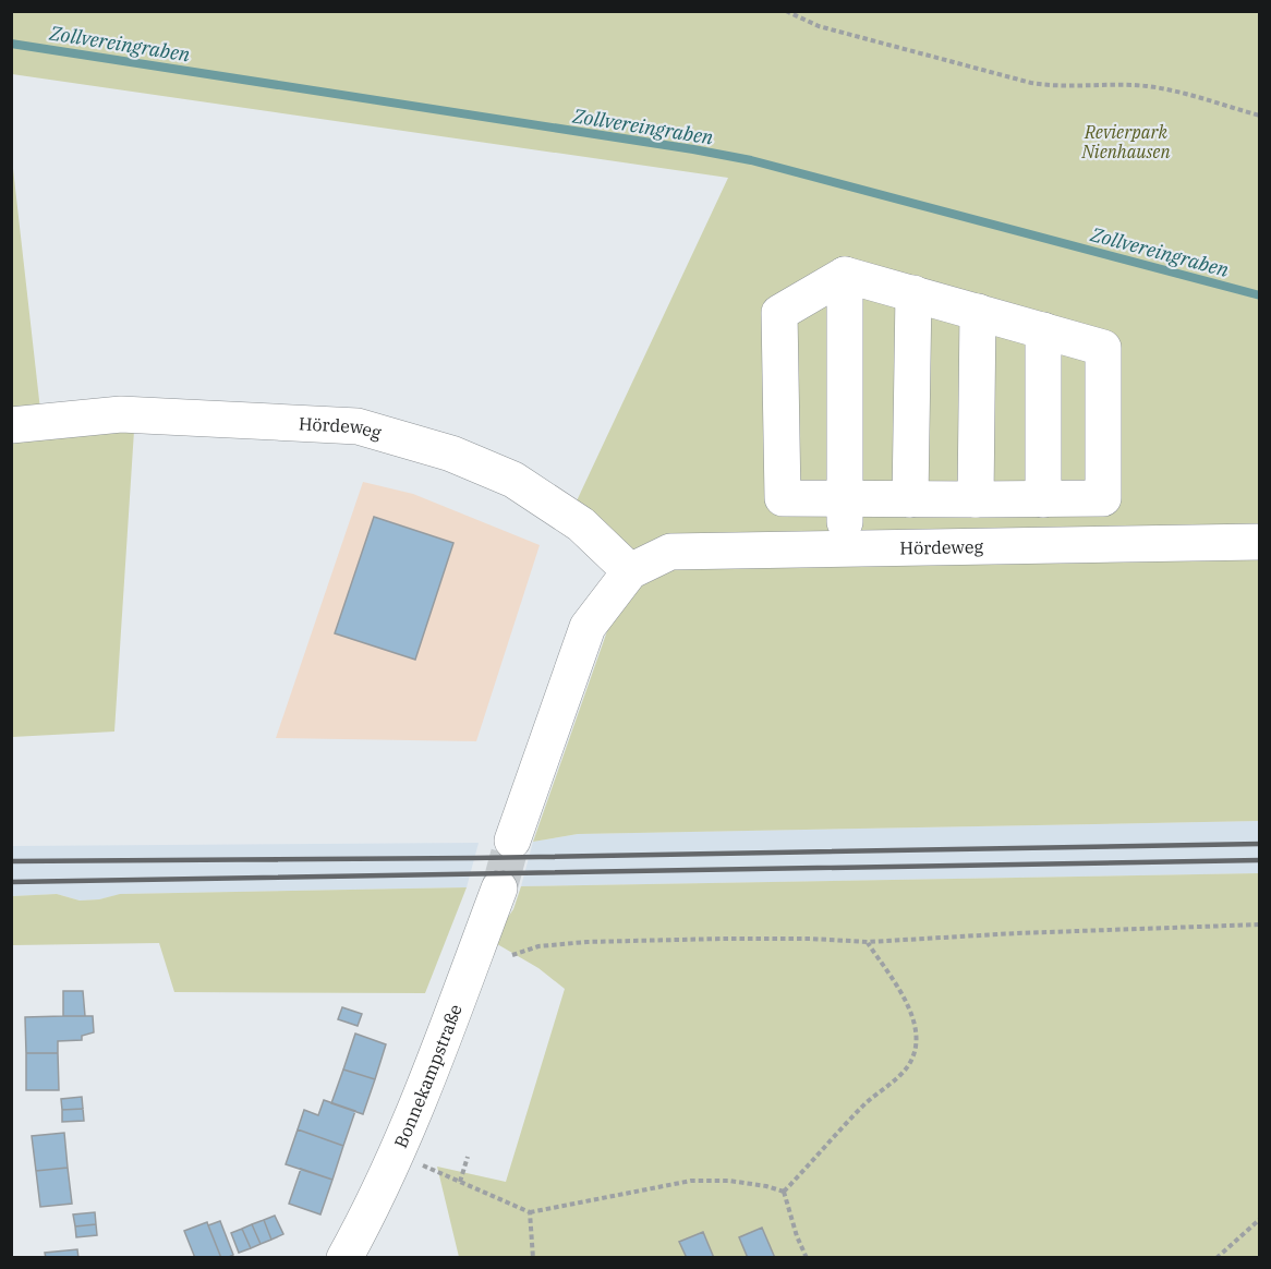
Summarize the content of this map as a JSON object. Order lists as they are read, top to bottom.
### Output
{
  "streets": {
    "street": ["Hördeweg", "Bonnekampstraße"]
  },
  "water": ["Zollvereingraben"],
  "parks": ["Revierpark Nienhausen"]
}
